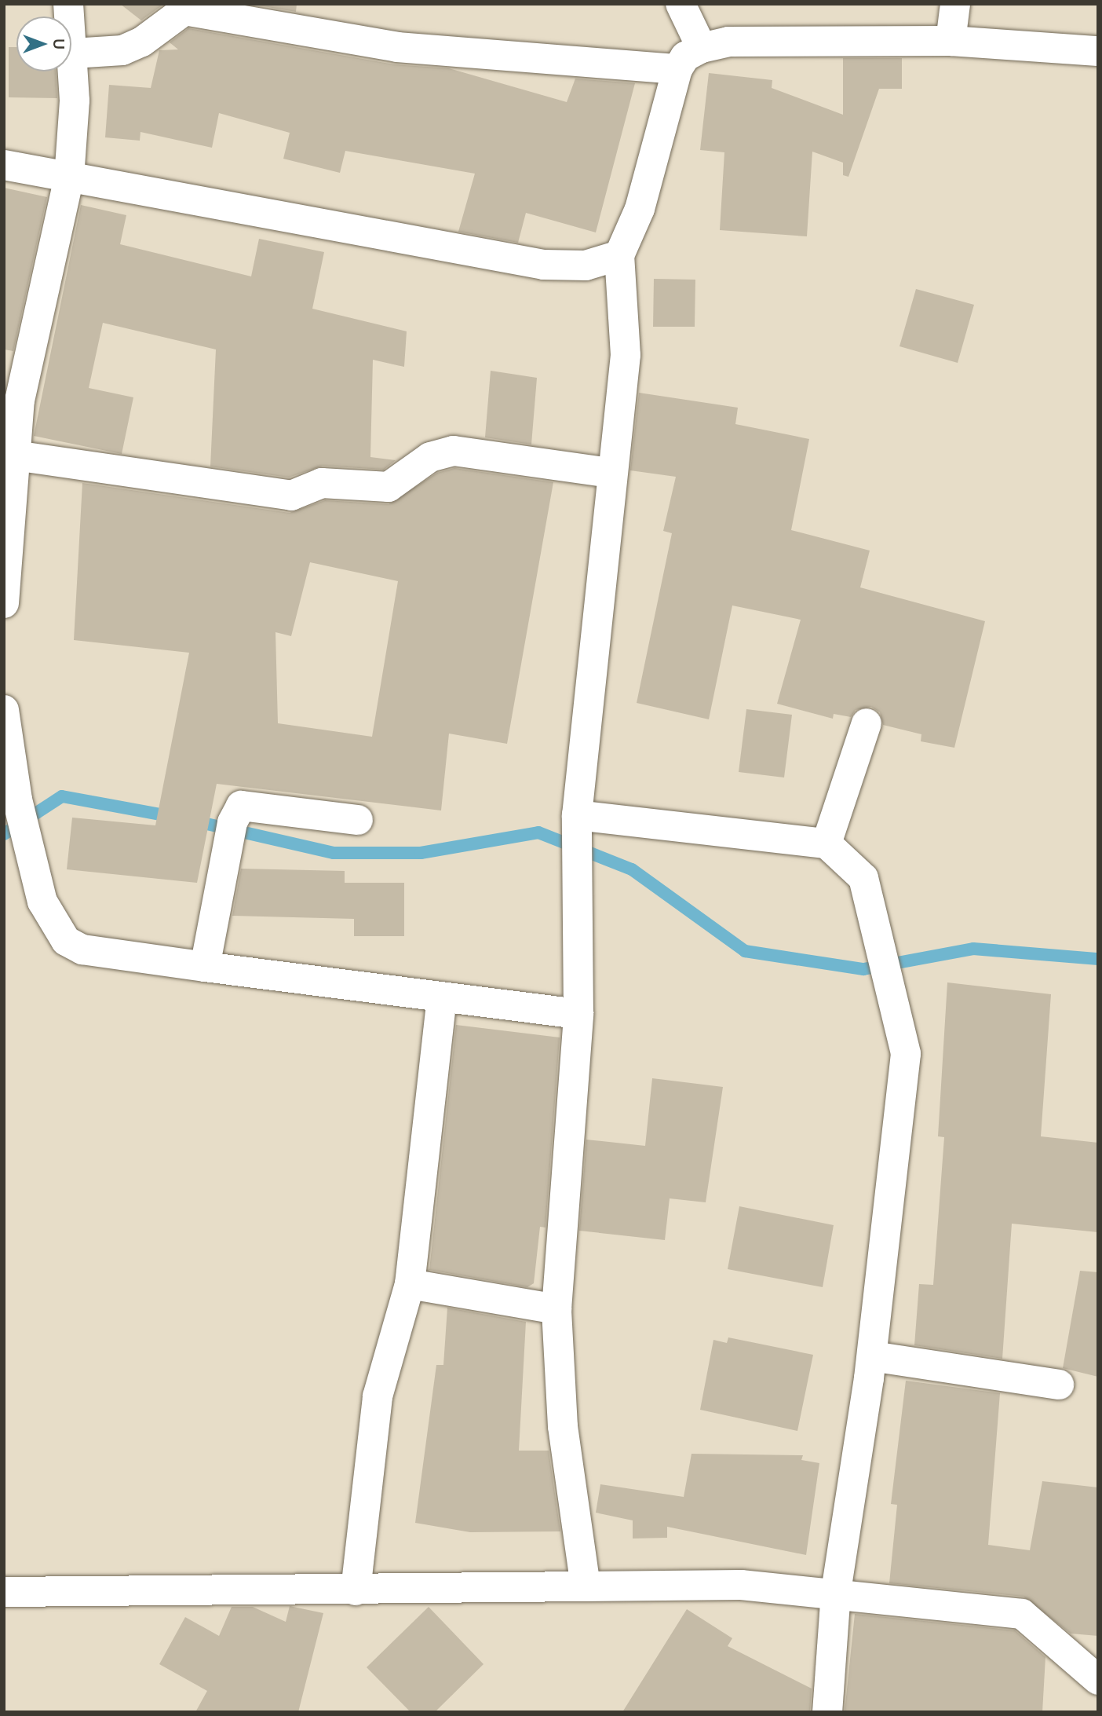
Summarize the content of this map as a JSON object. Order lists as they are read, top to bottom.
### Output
{
  "north": "right"
}
